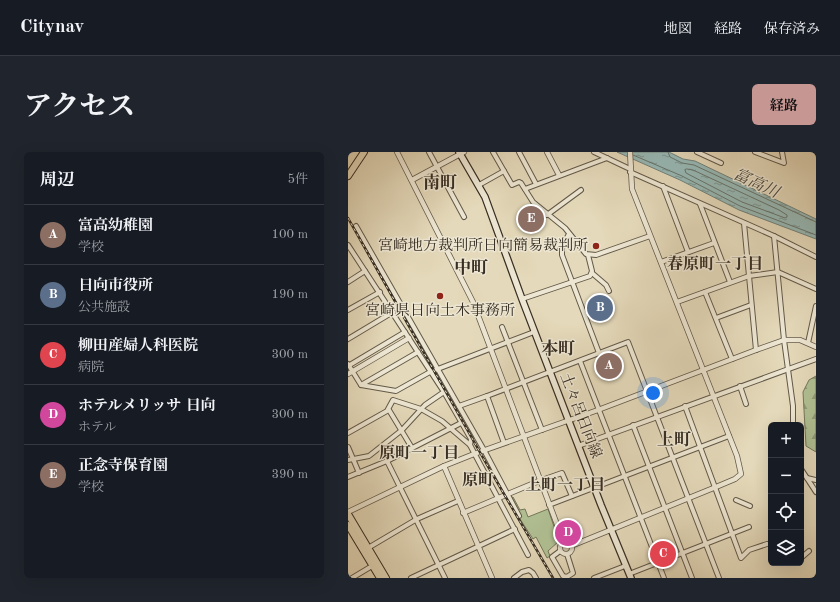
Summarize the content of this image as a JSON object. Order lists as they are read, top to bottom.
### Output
{
  "streets": {
    "main road": ["土々呂日向線"]
  },
  "districts": [
    "南町",
    "春原町一丁目",
    "中町",
    "本町",
    "上町",
    "原町一丁目",
    "原町",
    "上町一丁目"
  ],
  "water": ["富高川"],
  "places": ["宮崎地方裁判所日向簡易裁判所", "宮崎県日向土木事務所"],
  "page": {
    "header": "Citynav",
    "nav": ["地図", "経路", "保存済み"],
    "title": "アクセス",
    "buttons": "経路",
    "heading": ["周辺", "5件"],
    "list": [
      {
        "mark": "A",
        "name": "富高幼稚園",
        "note": "学校",
        "value": "100 m"
      },
      {
        "mark": "B",
        "name": "日向市役所",
        "note": "公共施設",
        "value": "190 m"
      },
      {
        "mark": "C",
        "name": "柳田産婦人科医院",
        "note": "病院",
        "value": "300 m"
      },
      {
        "mark": "D",
        "name": "ホテルメリッサ 日向",
        "note": "ホテル",
        "value": "300 m"
      },
      {
        "mark": "E",
        "name": "正念寺保育園",
        "note": "学校",
        "value": "390 m"
      }
    ],
    "pins": [
      "E",
      "B",
      "A",
      "D",
      "C"
    ],
    "map_buttons": ["+", "−"]
  }
}
